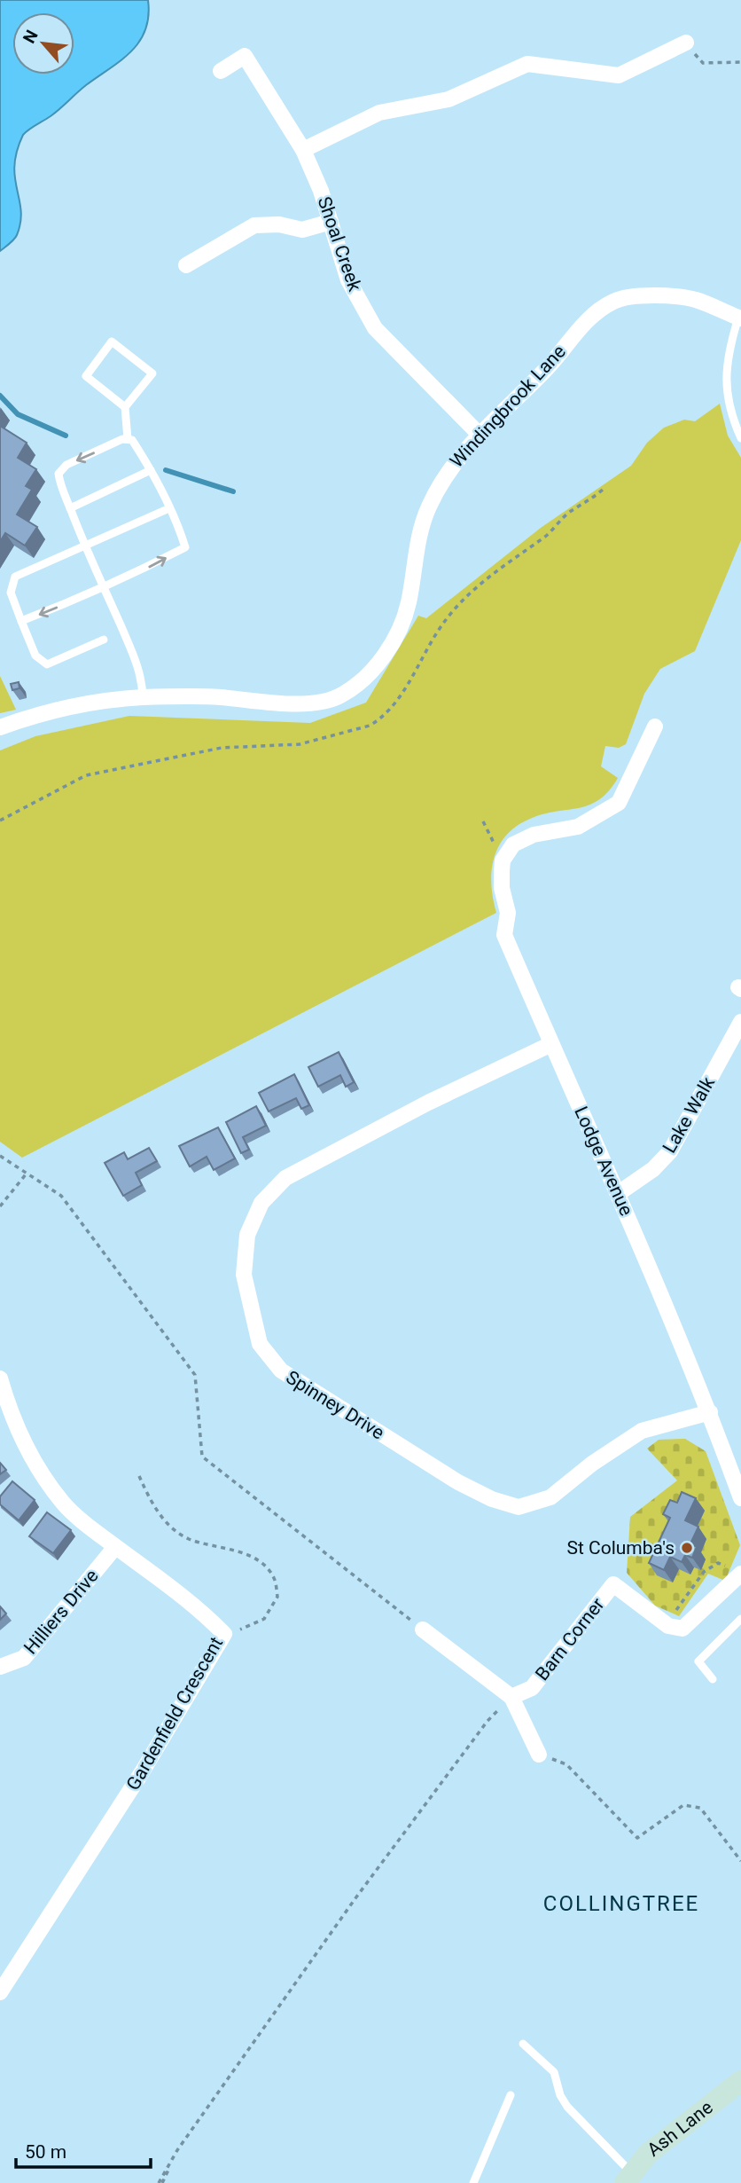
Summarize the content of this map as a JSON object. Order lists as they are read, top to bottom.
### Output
{
  "streets": {
    "street": [
      "Shoal Creek",
      "Windingbrook Lane",
      "Lake Walk",
      "Lodge Avenue",
      "Spinney Drive",
      "Hilliers Drive",
      "Barn Corner",
      "Gardenfield Crescent",
      "Ash Lane"
    ]
  },
  "crossings": [
    ["Shoal Creek", "Windingbrook Lane"],
    ["Lake Walk", "Lodge Avenue"],
    ["Lodge Avenue", "Spinney Drive"],
    ["Hilliers Drive", "Gardenfield Crescent"]
  ],
  "districts": ["COLLINGTREE"],
  "places": ["St Columba's"],
  "scale_bar": "50 m",
  "north": "top left"
}
